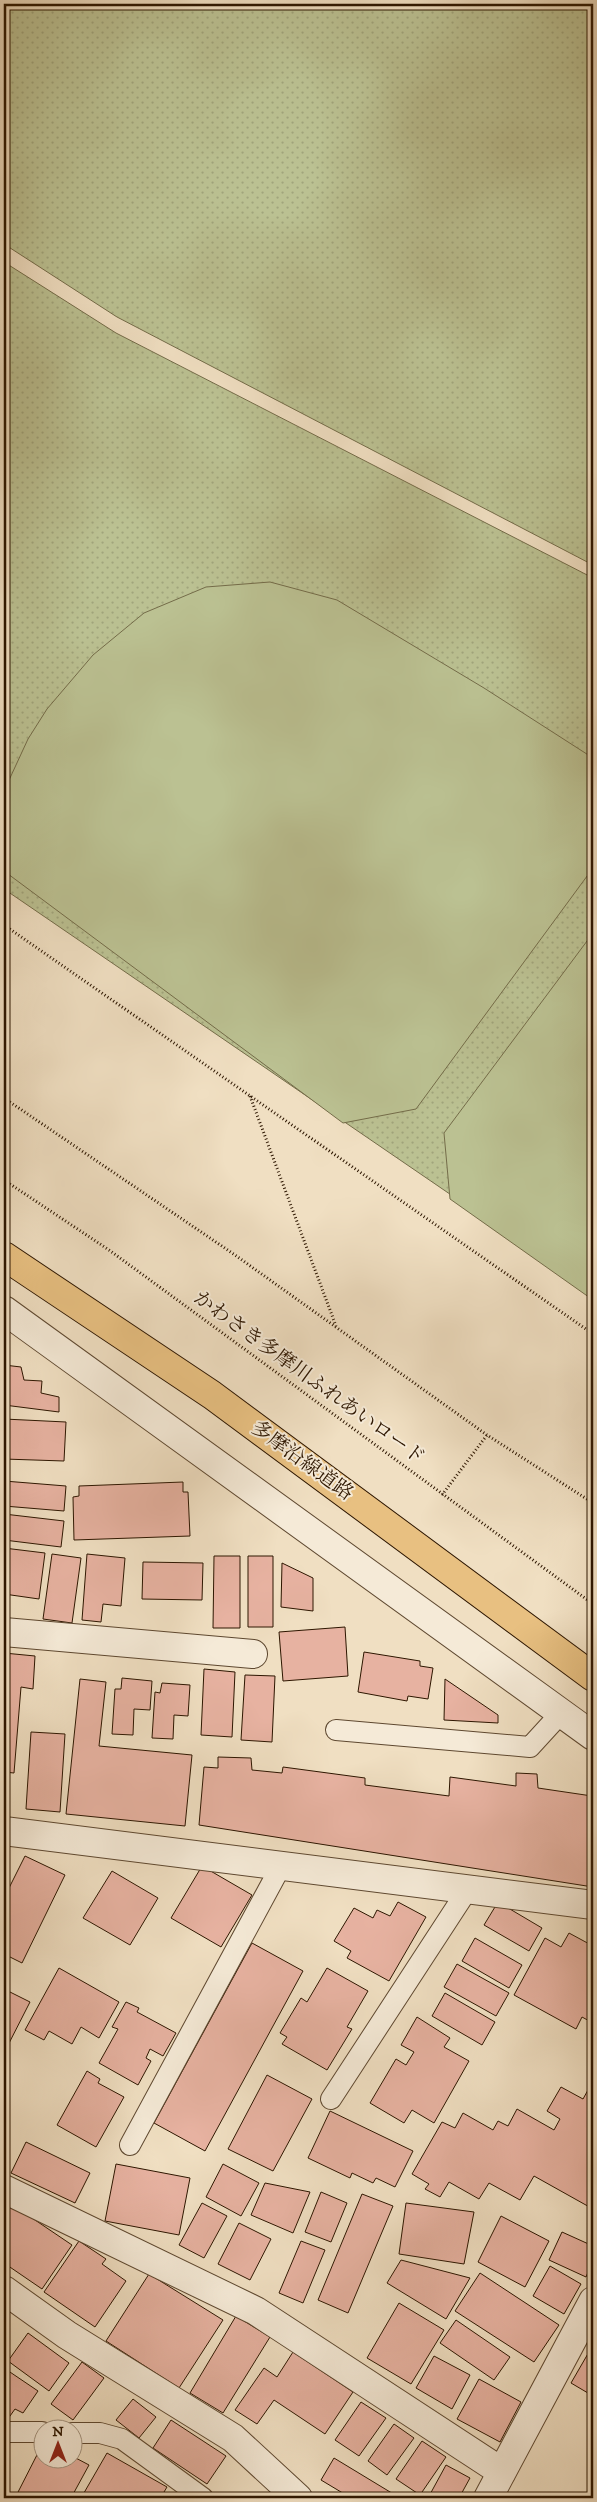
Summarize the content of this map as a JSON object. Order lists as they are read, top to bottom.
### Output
{
  "streets": {
    "main road": ["多摩沿線道路"],
    "path": ["かわさき多摩川ふれあいロード"]
  },
  "north": "top"
}
